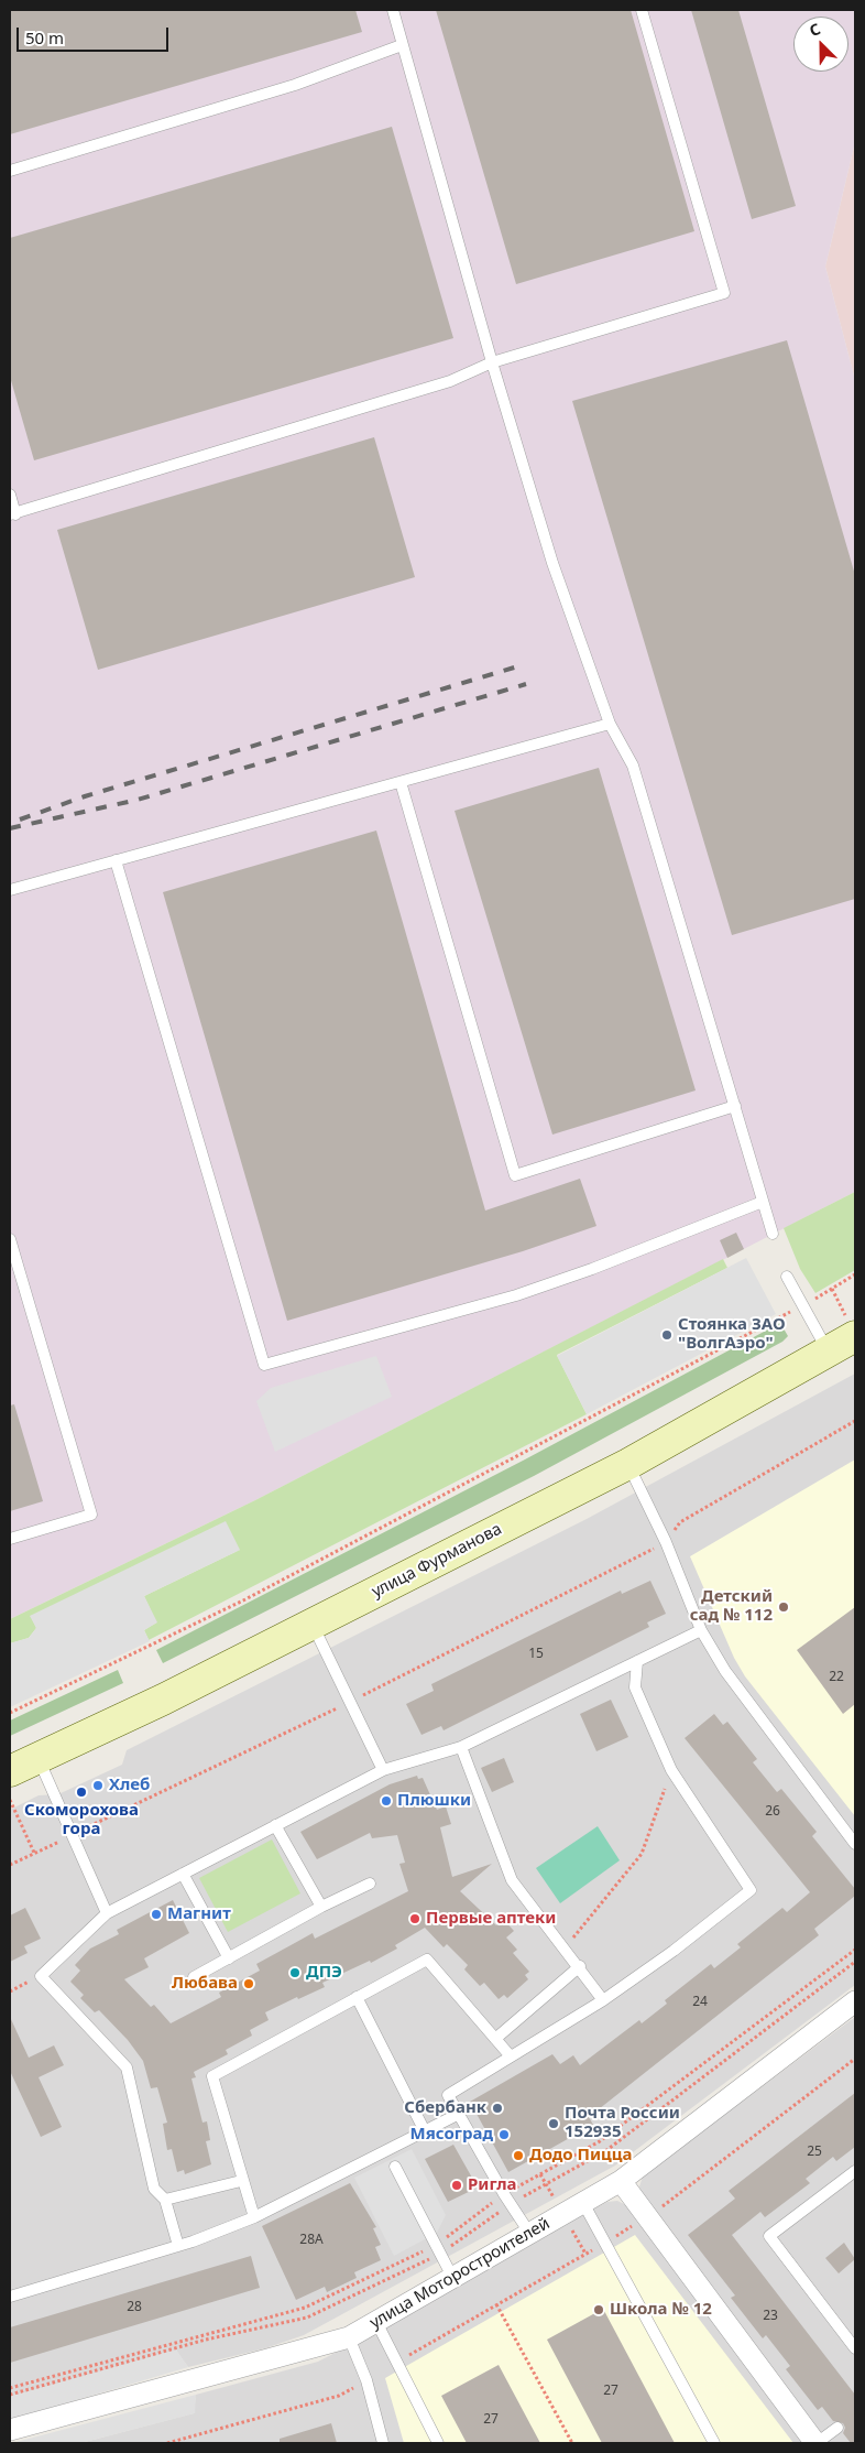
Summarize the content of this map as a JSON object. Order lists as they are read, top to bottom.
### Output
{
  "streets": {
    "main road": ["улица Фурманова"],
    "street": ["улица Моторостроителей"]
  },
  "places": [
    "Стоянка ЗАО \"ВолгАэро\"",
    "Детский сад № 112",
    "Хлеб",
    "Скоморохова гора",
    "Плюшки",
    "Магнит",
    "Первые аптеки",
    "ДПЭ",
    "Любава",
    "Сбербанк",
    "Почта России 152935",
    "Мясоград",
    "Додо Пицца",
    "Ригла",
    "Школа № 12"
  ],
  "house_numbers": [
    "15",
    "22",
    "26",
    "24",
    "25",
    "28А",
    "28",
    "23",
    "27",
    "27"
  ],
  "scale_bar": "50 m",
  "north": "top left"
}
